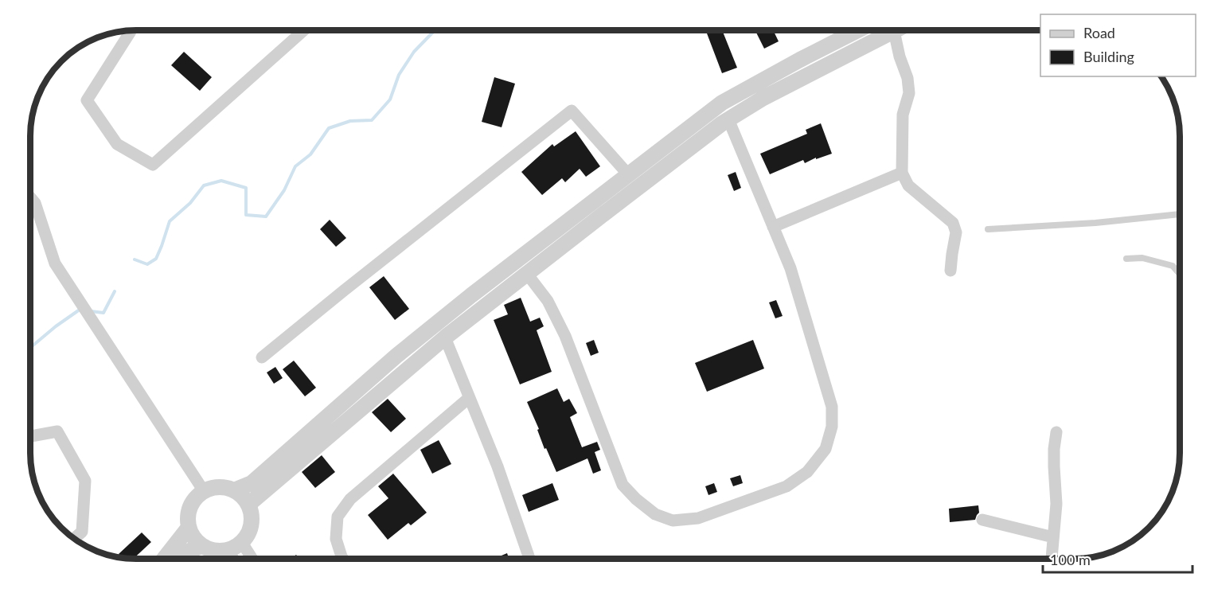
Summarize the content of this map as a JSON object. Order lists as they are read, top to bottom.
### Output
{
  "legend": ["Road", "Building"],
  "scale_bar": "100 m"
}
